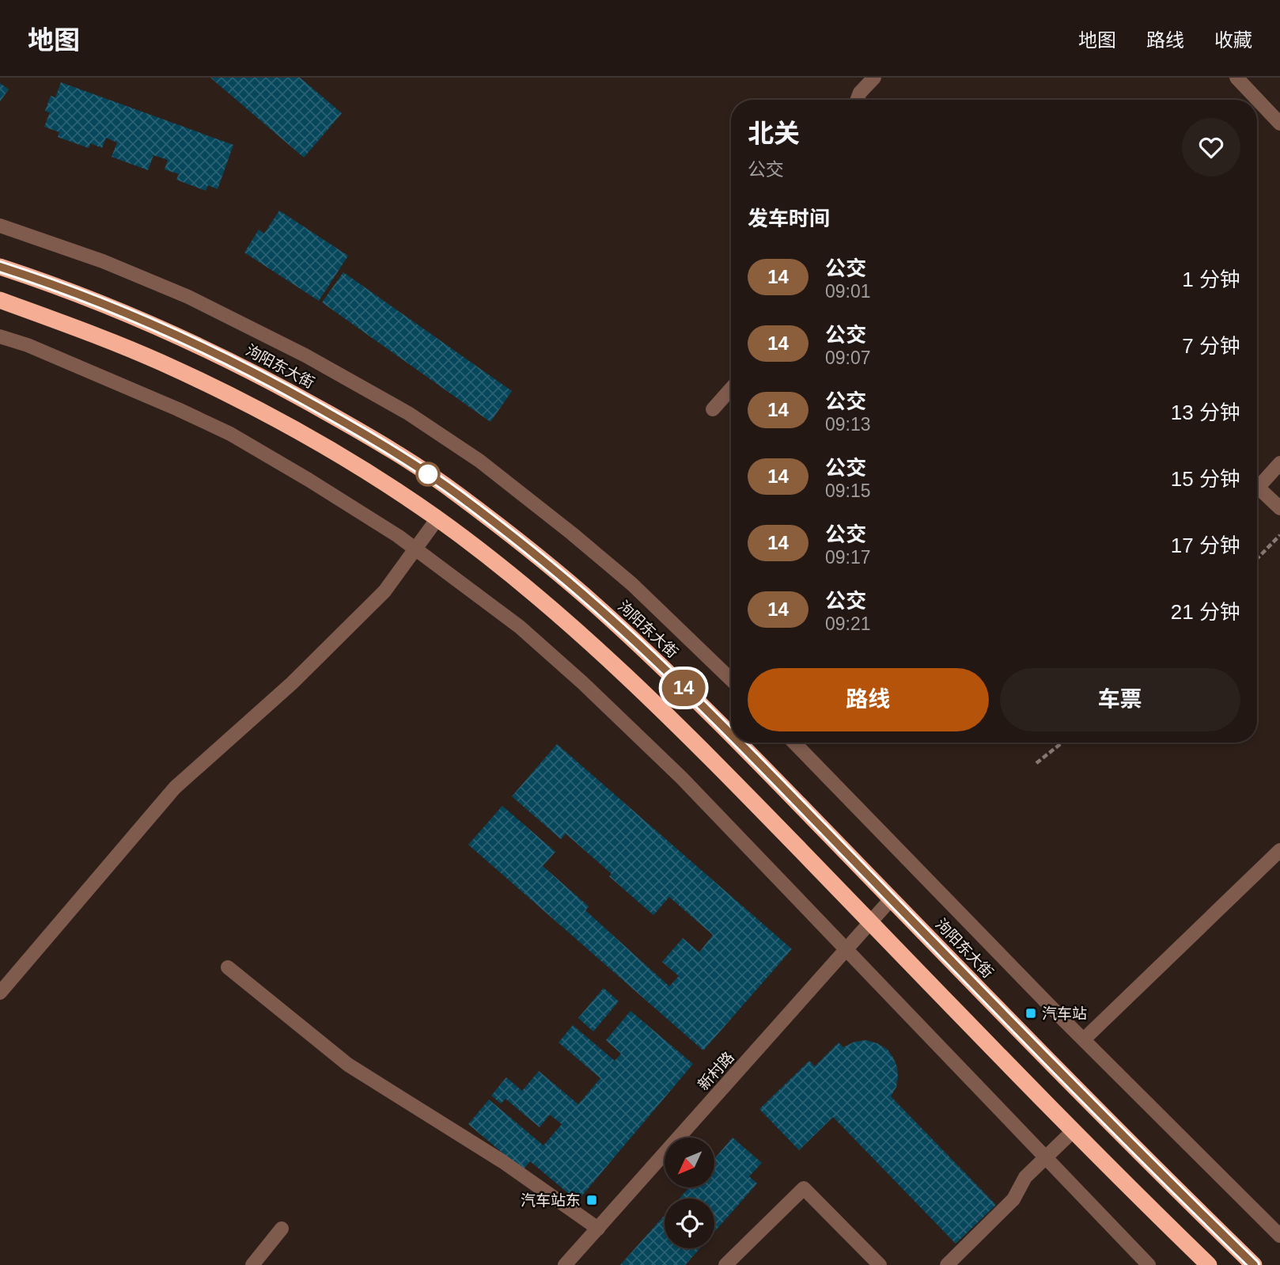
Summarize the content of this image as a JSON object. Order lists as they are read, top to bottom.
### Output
{
  "streets": {
    "highway": ["泃阳东大街"],
    "street": ["新村路"]
  },
  "crossings": [
    ["泃阳东大街", "新村路"]
  ],
  "places": {
    "transit": ["汽车站", "汽车站东"]
  },
  "lines": ["bus line 14"],
  "north": "bottom left",
  "page": {
    "header": "地图",
    "nav": ["地图", "路线", "收藏"],
    "on_map": "14",
    "heading": [
      ["北关", "公交"],
      "发车时间"
    ],
    "list": [
      {
        "mark": "14",
        "name": "公交",
        "note": "09:01",
        "value": "1 分钟"
      },
      {
        "mark": "14",
        "name": "公交",
        "note": "09:07",
        "value": "7 分钟"
      },
      {
        "mark": "14",
        "name": "公交",
        "note": "09:13",
        "value": "13 分钟"
      },
      {
        "mark": "14",
        "name": "公交",
        "note": "09:15",
        "value": "15 分钟"
      },
      {
        "mark": "14",
        "name": "公交",
        "note": "09:17",
        "value": "17 分钟"
      },
      {
        "mark": "14",
        "name": "公交",
        "note": "09:21",
        "value": "21 分钟"
      }
    ],
    "buttons": ["路线", "车票"]
  }
}
